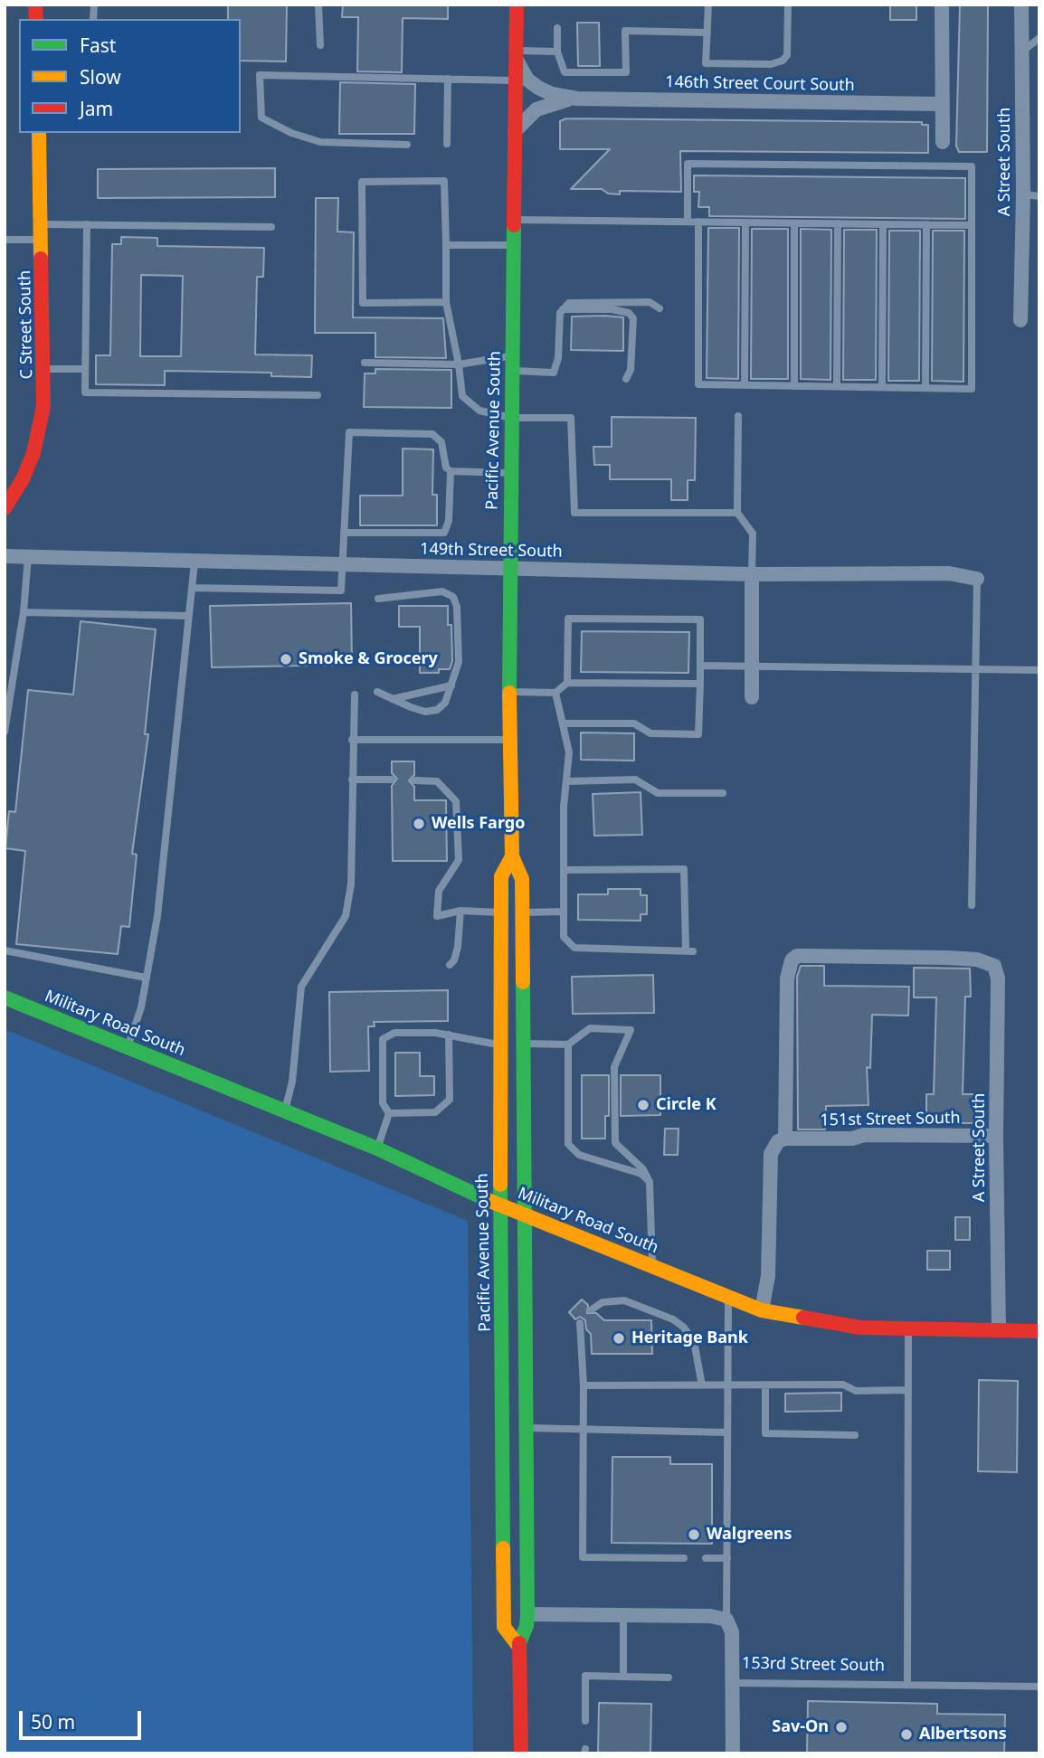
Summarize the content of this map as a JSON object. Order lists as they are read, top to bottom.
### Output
{
  "streets": {
    "main road": ["C Street South", "Pacific Avenue South", "Military Road South"],
    "street": [
      "146th Street Court South",
      "A Street South",
      "149th Street South",
      "151st Street South",
      "153rd Street South"
    ]
  },
  "crossings": [
    ["146th Street Court South", "Pacific Avenue South"],
    ["A Street South", "Military Road South"],
    ["A Street South", "151st Street South"],
    ["Pacific Avenue South", "149th Street South"],
    ["Pacific Avenue South", "Military Road South"]
  ],
  "places": [
    "Smoke & Grocery",
    "Wells Fargo",
    "Circle K",
    "Heritage Bank",
    "Walgreens",
    "Sav-On",
    "Albertsons"
  ],
  "legend": ["Fast", "Slow", "Jam"],
  "scale_bar": "50 m"
}
